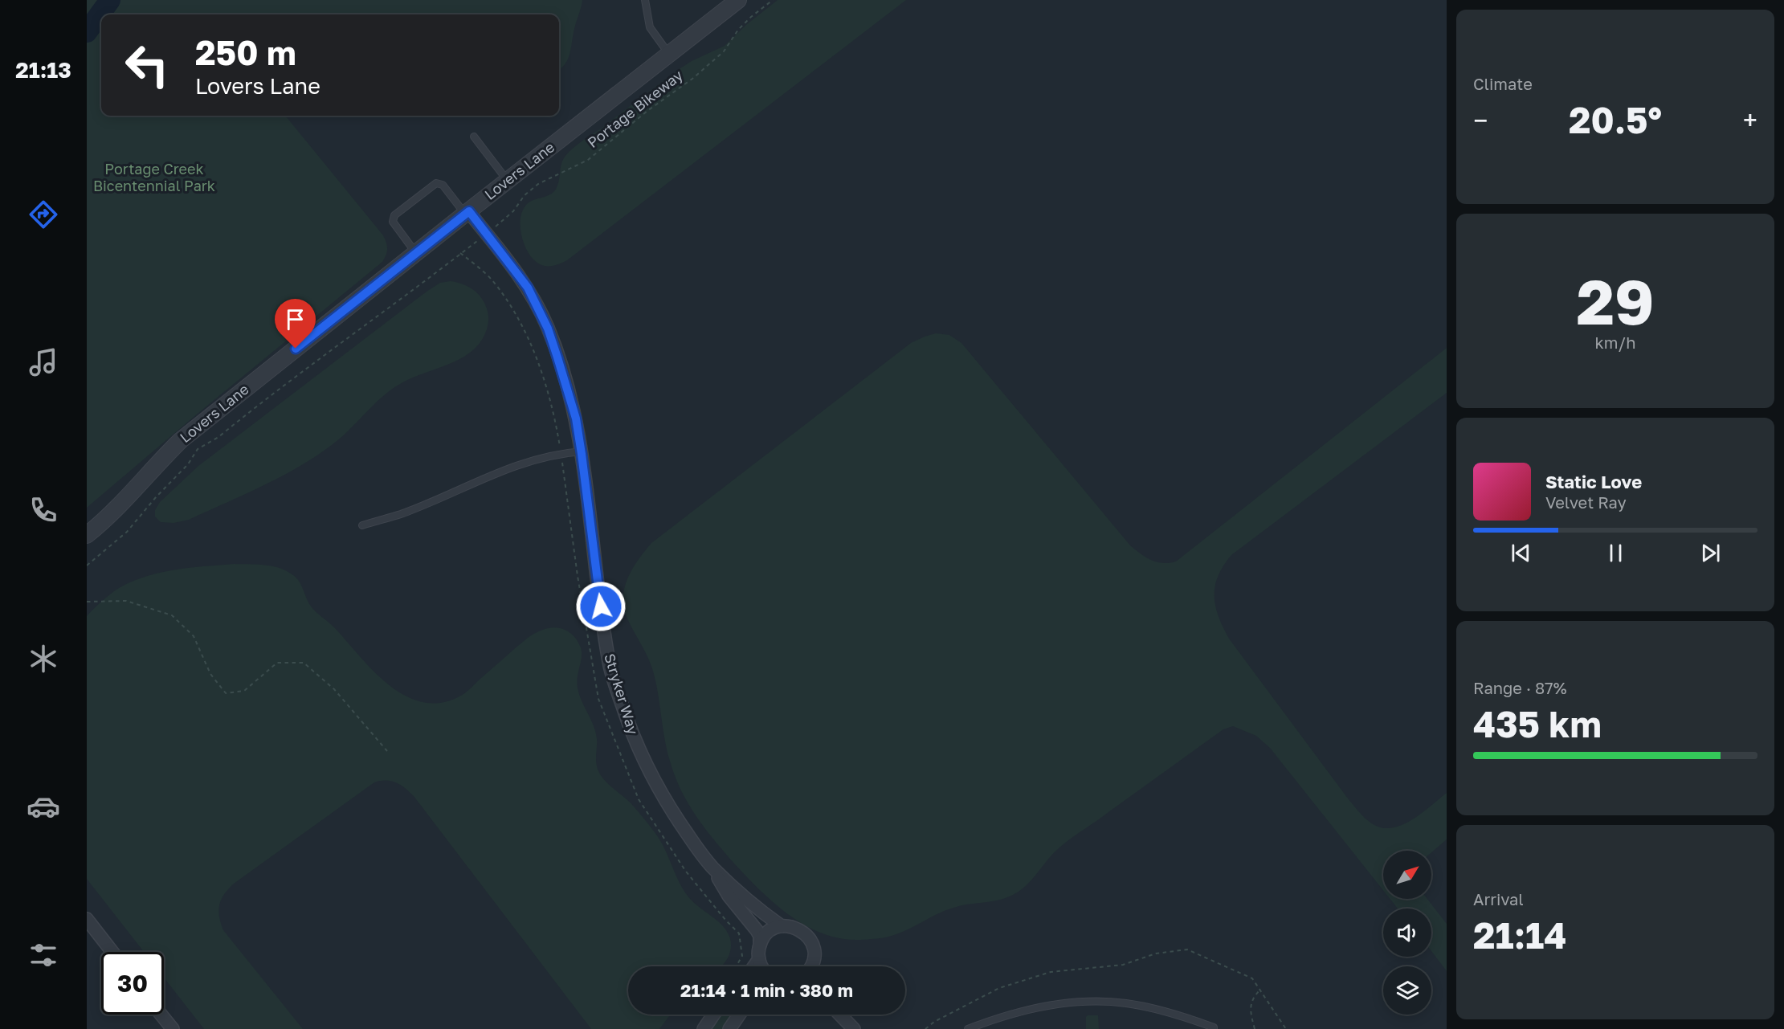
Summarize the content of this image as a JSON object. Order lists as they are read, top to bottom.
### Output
{
  "streets": {
    "street": ["Lovers Lane", "Stryker Way"],
    "path": ["Portage Bikeway"]
  },
  "crossings": [
    ["Lovers Lane", "Stryker Way"]
  ],
  "parks": ["Portage Creek Bicentennial Park"],
  "north": "top right",
  "page": {
    "tabs": "21:13",
    "tile": [
      "Climate",
      ["29", "km/h"],
      ["Range · 87%", "435 km"],
      ["Arrival", "21:14"]
    ],
    "turn": ["250 m", "Lovers Lane"],
    "heat": ["−", "20.5°", "+"],
    "song": ["Static Love", "Velvet Ray"],
    "limit": "30",
    "trip": "21:14 · 1 min · 380 m"
  }
}
